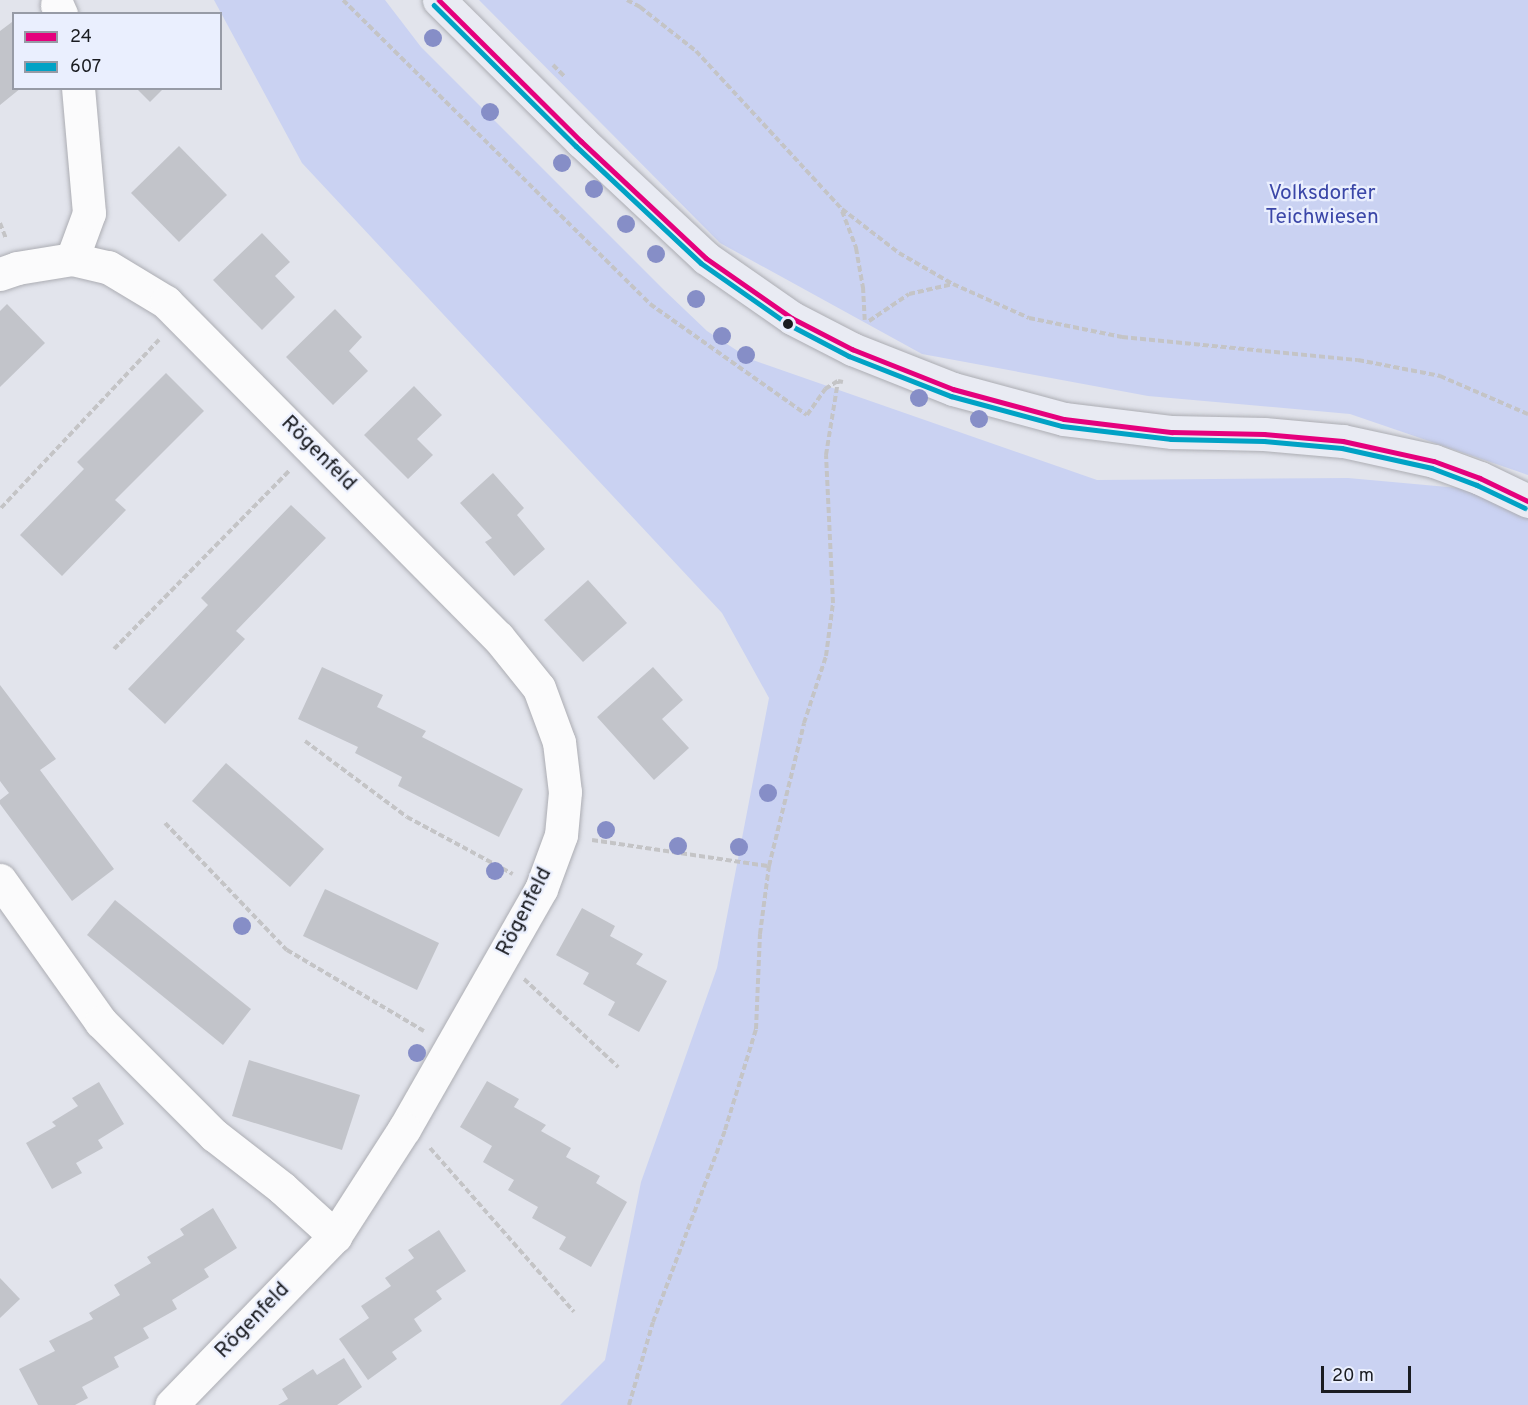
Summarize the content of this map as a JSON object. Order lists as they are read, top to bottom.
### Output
{
  "streets": {
    "street": ["Rögenfeld"]
  },
  "parks": ["Volksdorfer Teichwiesen"],
  "lines": ["transit line 24", "transit line 607"],
  "legend": ["24", "607"],
  "scale_bar": "20 m"
}
